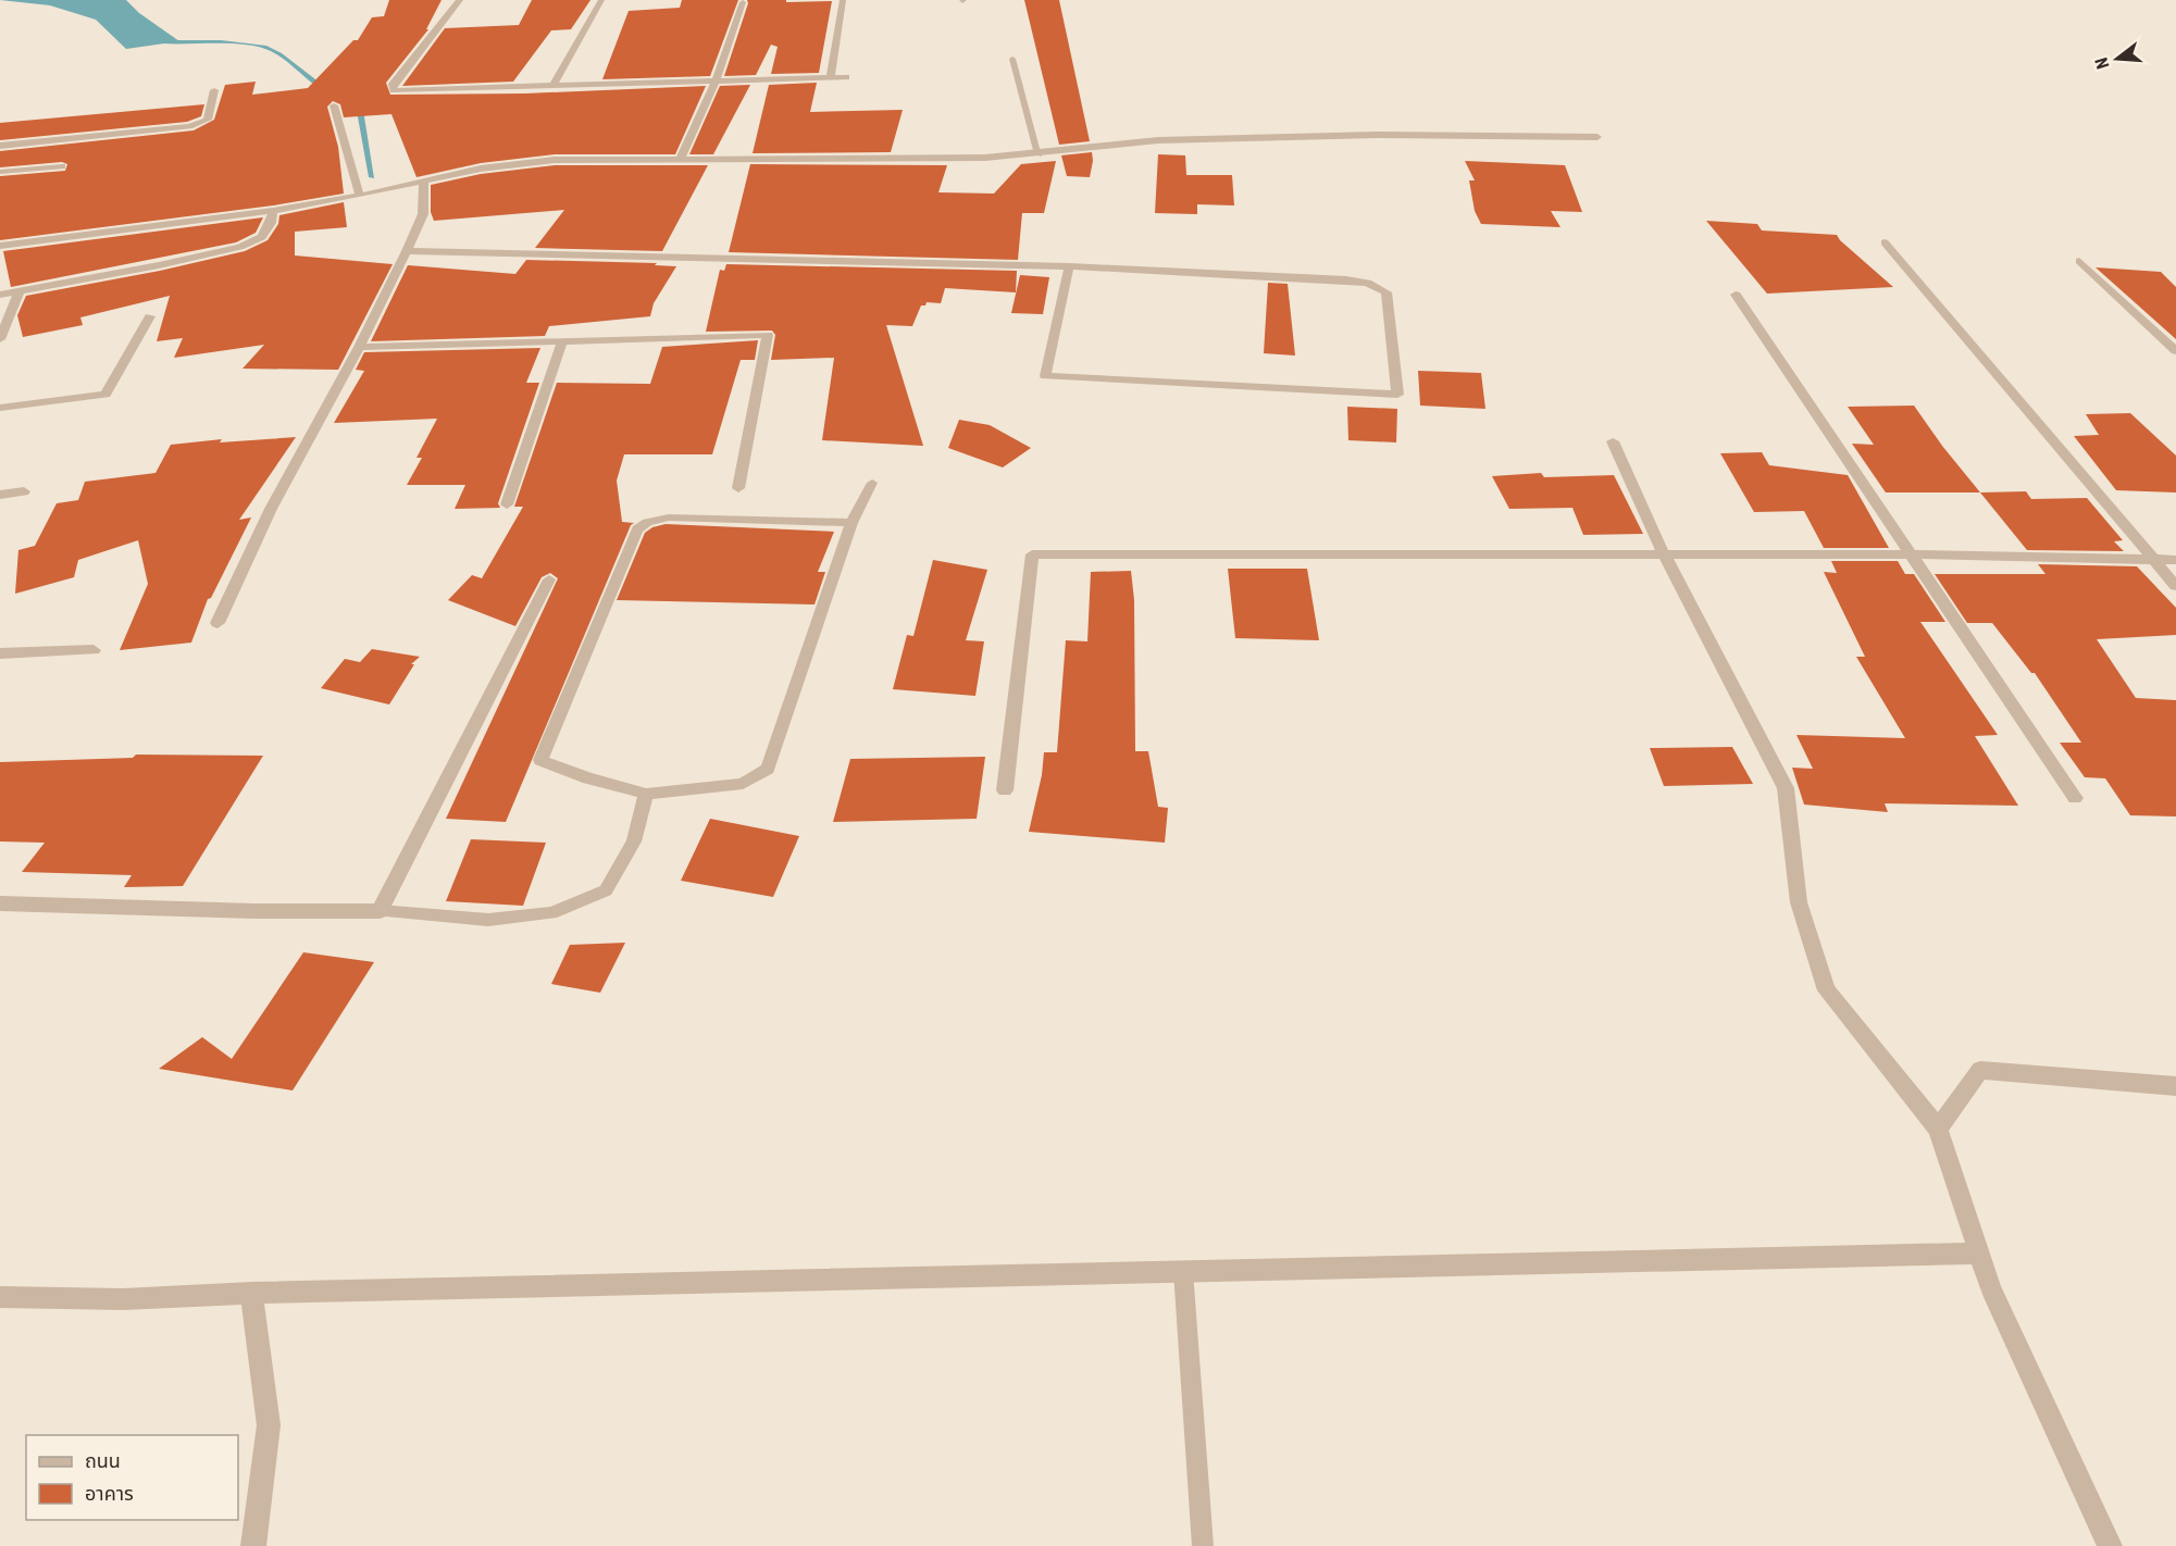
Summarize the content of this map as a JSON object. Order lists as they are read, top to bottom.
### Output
{
  "legend": ["ถนน", "อาคาร"],
  "north": "left"
}
